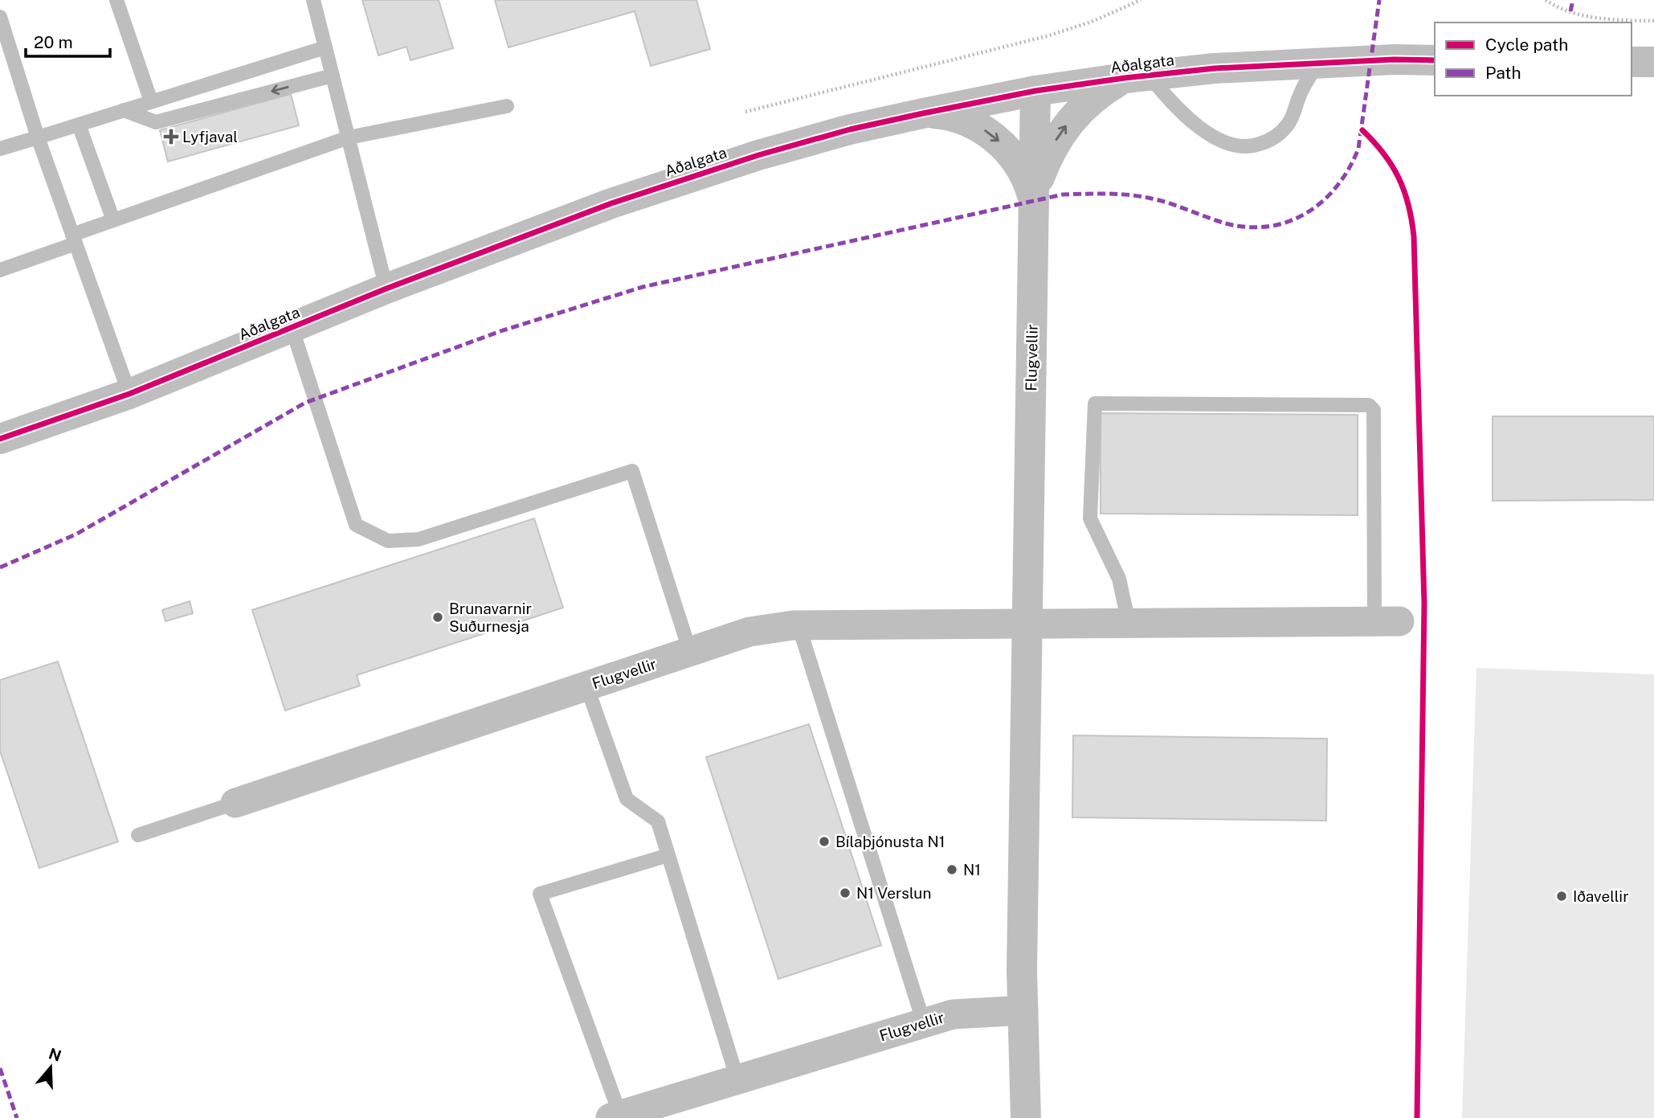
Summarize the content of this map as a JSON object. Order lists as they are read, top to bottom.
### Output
{
  "streets": {
    "street": ["Aðalgata", "Flugvellir"]
  },
  "crossings": [
    ["Aðalgata", "Flugvellir"]
  ],
  "places": {
    "health": ["Lyfjaval"],
    "other": [
      "Brunavarnir Suðurnesja",
      "Bílaþjónusta N1",
      "N1",
      "N1 Verslun",
      "Iðavellir"
    ]
  },
  "legend": ["Cycle path", "Path"],
  "scale_bar": "20 m",
  "north": "top"
}
